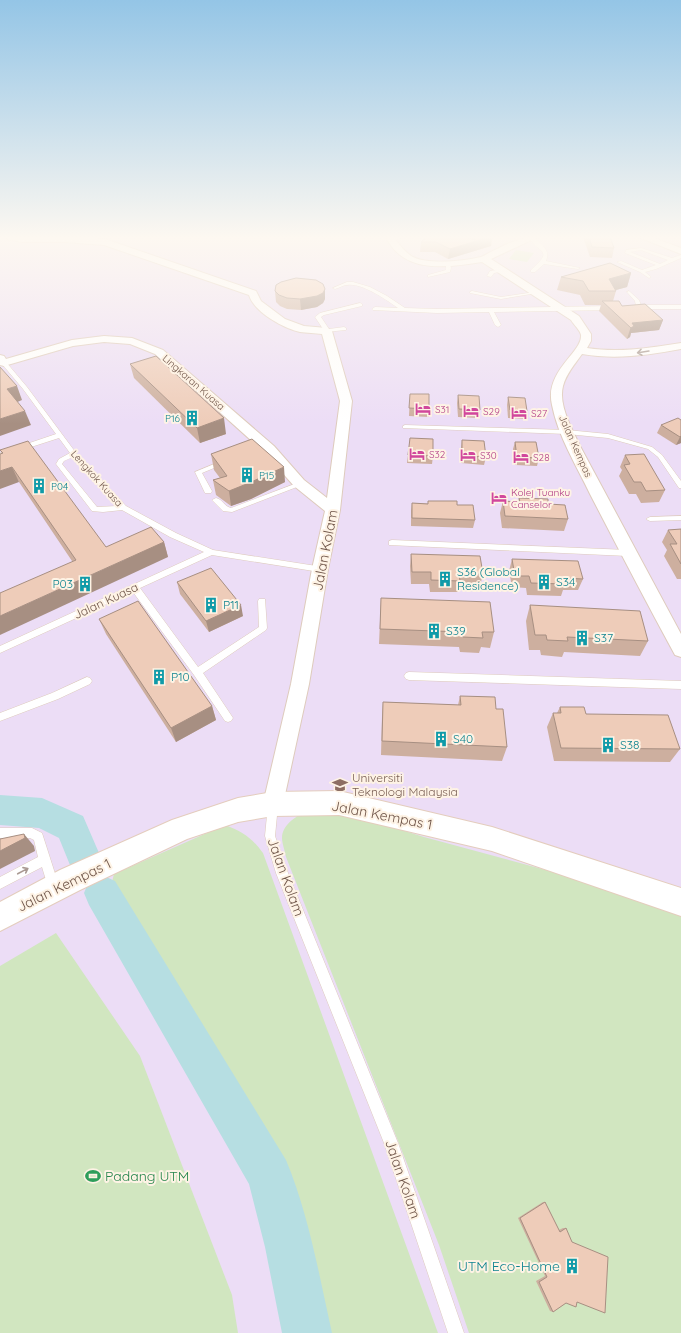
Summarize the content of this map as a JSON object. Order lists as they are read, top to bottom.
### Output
{
  "streets": {
    "street": [
      "Lingkaran Kuasa",
      "Jalan Kempas",
      "Jalan Kolam",
      "Jalan Kempas 1"
    ],
    "lane": ["Lengkok Kuasa", "Jalan Kuasa"]
  },
  "crossings": [
    ["Lingkaran Kuasa", "Lengkok Kuasa"],
    ["Lingkaran Kuasa", "Jalan Kolam"],
    ["Lengkok Kuasa", "Jalan Kolam"],
    ["Lengkok Kuasa", "Jalan Kuasa"],
    ["Jalan Kolam", "Jalan Kempas 1"]
  ],
  "places": {
    "hotel": [
      "S31",
      "S29",
      "S27",
      "S32",
      "S30",
      "S28",
      "Kolej Tuanku Canselor"
    ],
    "building": [
      "P16",
      "P15",
      "P04",
      "S36 (Global Residence)",
      "S34",
      "P03",
      "P11",
      "S39",
      "S37",
      "P10",
      "S40",
      "S38",
      "UTM Eco-Home"
    ],
    "school or university": ["Universiti Teknologi Malaysia"],
    "sports": ["Padang UTM"]
  }
}
